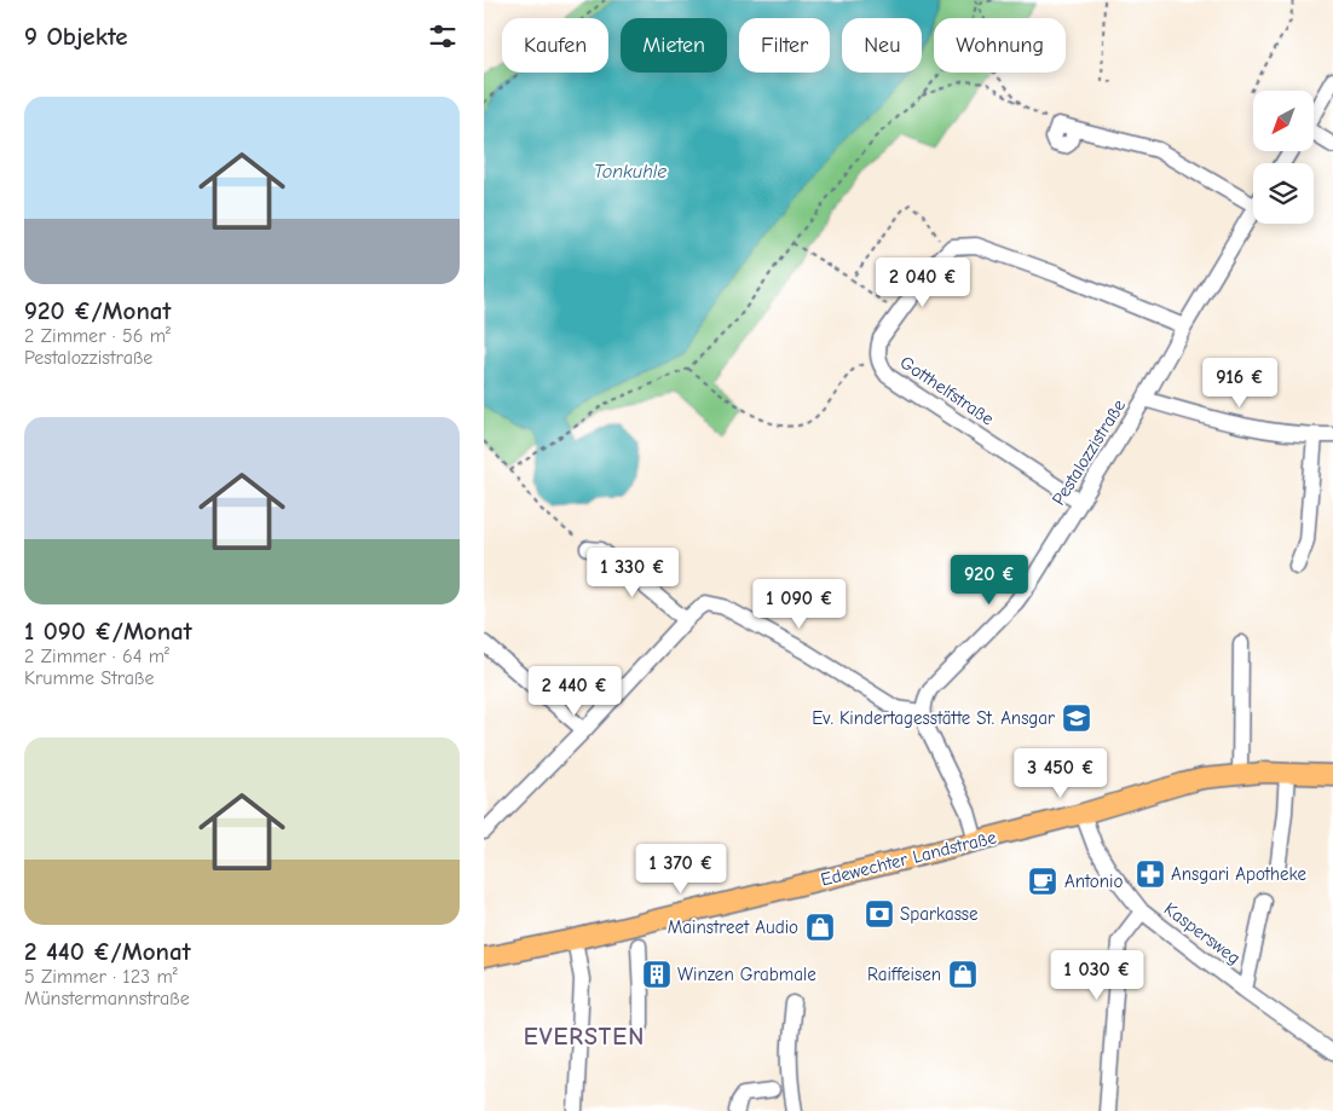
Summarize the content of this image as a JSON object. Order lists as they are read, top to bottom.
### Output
{
  "streets": {
    "main road": ["Edewechter Landstraße"],
    "street": ["Gotthelfstraße", "Pestalozzistraße", "Kaspersweg"]
  },
  "crossings": [
    ["Gotthelfstraße", "Pestalozzistraße"],
    ["Edewechter Landstraße", "Kaspersweg"]
  ],
  "districts": ["EVERSTEN"],
  "water": ["Tonkuhle"],
  "places": {
    "school or university": ["Ev. Kindertagesstätte St. Ansgar"],
    "pharmacy": ["Ansgari Apotheke"],
    "cafe": ["Antonio"],
    "bank": ["Sparkasse"],
    "shop": ["Mainstreet Audio", "Raiffeisen"],
    "building": ["Winzen Grabmale"]
  },
  "north": "bottom left",
  "page": {
    "heading": "9 Objekte",
    "chip": [
      "Kaufen",
      "Mieten",
      "Filter",
      "Neu",
      "Wohnung"
    ],
    "list": [
      {
        "name": "920 €/Monat",
        "note": "2 Zimmer · 56 m² · Pestalozzistraße"
      },
      {
        "name": "1 090 €/Monat",
        "note": "2 Zimmer · 64 m² · Krumme Straße"
      },
      {
        "name": "2 440 €/Monat",
        "note": "5 Zimmer · 123 m² · Münstermannstraße"
      }
    ],
    "price": [
      "2 040 €",
      "916 €",
      "1 330 €",
      "920 €",
      "1 090 €",
      "2 440 €",
      "3 450 €",
      "1 370 €",
      "1 030 €"
    ]
  }
}
